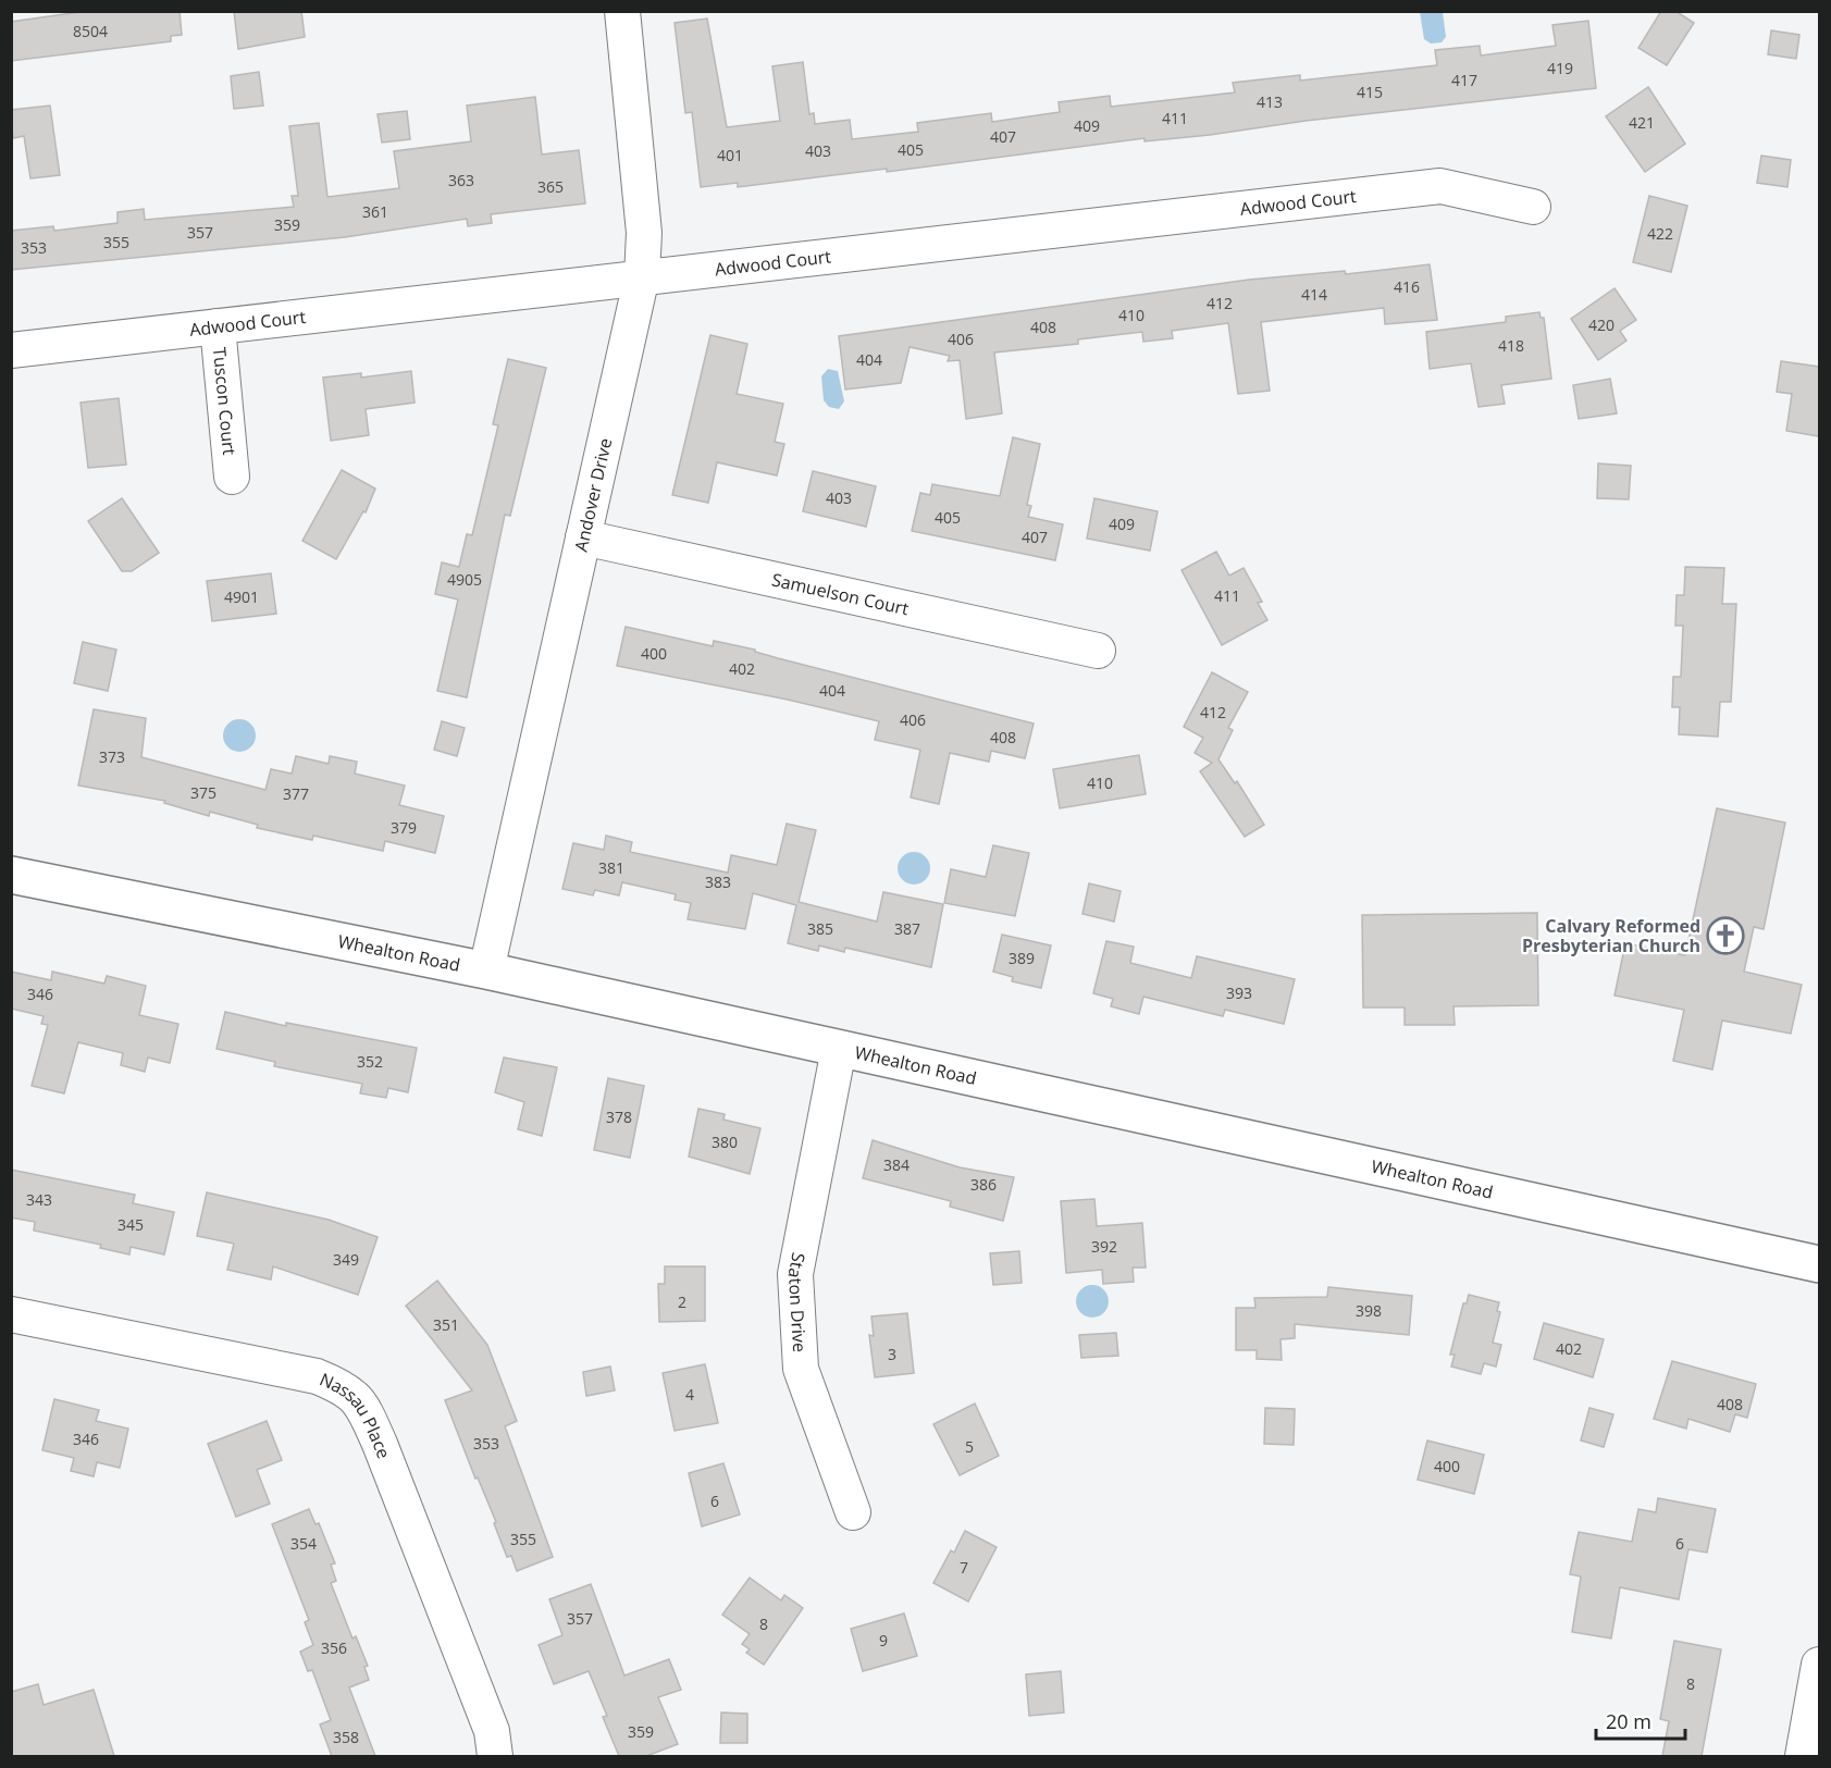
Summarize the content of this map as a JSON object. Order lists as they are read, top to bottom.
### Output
{
  "streets": {
    "street": [
      "Adwood Court",
      "Tuscon Court",
      "Andover Drive",
      "Samuelson Court",
      "Whealton Road",
      "Staton Drive",
      "Nassau Place"
    ]
  },
  "crossings": [
    ["Adwood Court", "Tuscon Court"],
    ["Adwood Court", "Andover Drive"],
    ["Andover Drive", "Samuelson Court"],
    ["Andover Drive", "Whealton Road"],
    ["Whealton Road", "Staton Drive"]
  ],
  "places": {
    "church": ["Calvary Reformed Presbyterian Church"]
  },
  "house_numbers": [
    "8504",
    "419",
    "417",
    "415",
    "413",
    "411",
    "421",
    "409",
    "407",
    "405",
    "403",
    "401",
    "363",
    "365",
    "361",
    "359",
    "357",
    "422",
    "355",
    "353",
    "416",
    "414",
    "412",
    "410",
    "420",
    "408",
    "406",
    "418",
    "404",
    "403",
    "405",
    "409",
    "407",
    "4905",
    "411",
    "4901",
    "400",
    "402",
    "404",
    "412",
    "406",
    "408",
    "373",
    "410",
    "375",
    "377",
    "379",
    "381",
    "383",
    "385",
    "387",
    "389",
    "393",
    "346",
    "352",
    "378",
    "380",
    "384",
    "386",
    "343",
    "345",
    "392",
    "349",
    "2",
    "398",
    "351",
    "402",
    "3",
    "4",
    "408",
    "346",
    "353",
    "5",
    "400",
    "6",
    "355",
    "354",
    "6",
    "7",
    "357",
    "8",
    "9",
    "356",
    "8",
    "359",
    "358"
  ],
  "scale_bar": "20 m"
}
